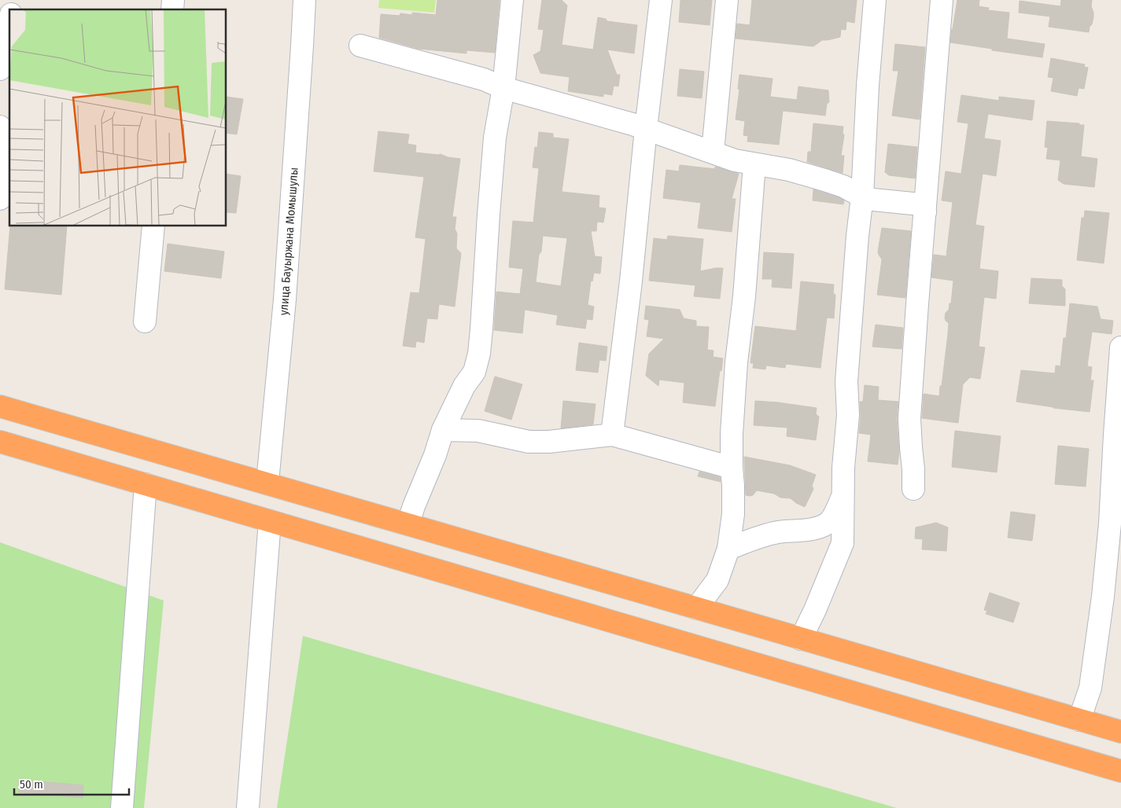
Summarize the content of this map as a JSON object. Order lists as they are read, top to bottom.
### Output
{
  "streets": {
    "street": ["улица Бауыржана Момышулы"]
  },
  "scale_bar": "50 m"
}
